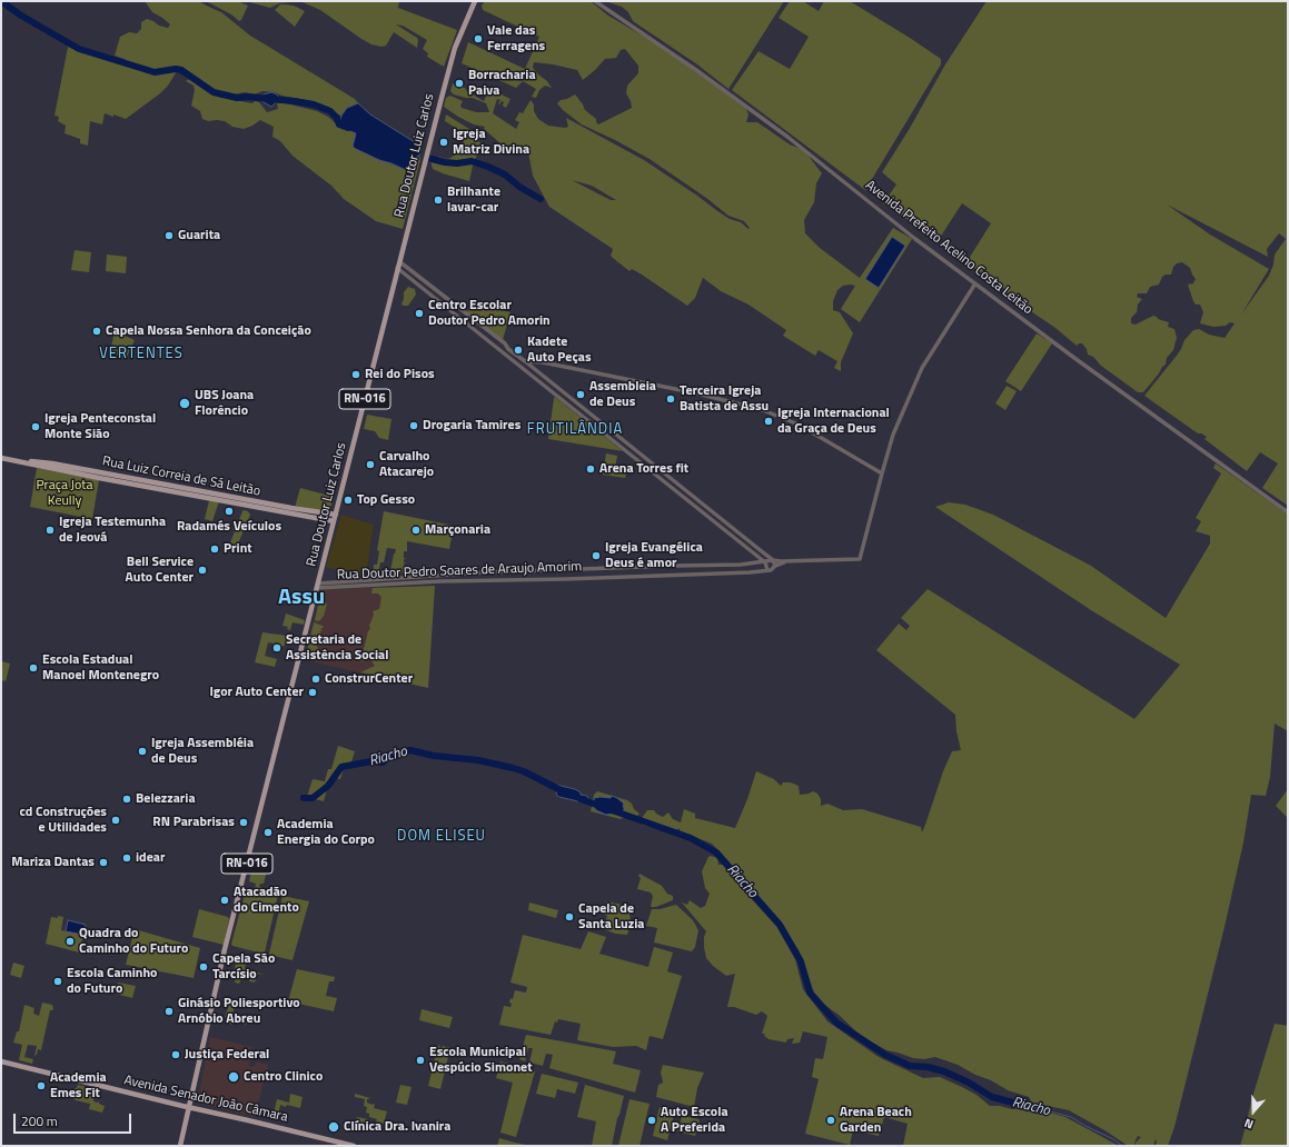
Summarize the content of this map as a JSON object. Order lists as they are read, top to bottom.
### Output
{
  "streets": {
    "main road": [
      "Rua Doutor Luiz Carlos",
      "RN-016",
      "Rua Luiz Correia de Sá Leitão",
      "Avenida Senador João Câmara"
    ],
    "street": ["Avenida Prefeito Acelino Costa Leitão", "Rua Doutor Pedro Soares de Araujo Amorim"]
  },
  "crossings": [
    ["Rua Doutor Luiz Carlos", "Rua Luiz Correia de Sá Leitão"],
    ["Rua Doutor Luiz Carlos", "Rua Doutor Pedro Soares de Araujo Amorim"],
    ["Rua Doutor Luiz Carlos", "Avenida Senador João Câmara"]
  ],
  "districts": [
    "VERTENTES",
    "FRUTILÂNDIA",
    "Assu",
    "DOM ELISEU"
  ],
  "water": ["Riacho"],
  "parks": ["Praça Jota Keully"],
  "places": [
    "Vale das Ferragens",
    "Borracharia Paiva",
    "Igreja Matriz Divina",
    "Brilhante lavar-car",
    "Guarita",
    "Centro Escolar Doutor Pedro Amorin",
    "Capela Nossa Senhora da Conceição",
    "Kadete Auto Peças",
    "Rei do Pisos",
    "Assembleia de Deus",
    "Terceira Igreja Batista de Assu",
    "UBS Joana Florêncio",
    "Igreja Internacional da Graça de Deus",
    "Drogaria Tamires",
    "Igreja Penteconstal Monte Sião",
    "Carvalho Atacarejo",
    "Arena Torres fit",
    "Top Gesso",
    "Radamés Veículos",
    "Igreja Testemunha de Jeová",
    "Marçonaria",
    "Print",
    "Igreja Evangélica Deus é amor",
    "Bell Service Auto Center",
    "Secretaria de Assistência Social",
    "Escola Estadual Manoel Montenegro",
    "ConstrurCenter",
    "Igor Auto Center",
    "Igreja Assembléia de Deus",
    "Belezzaria",
    "cd Construções e Utilidades",
    "RN Parabrisas",
    "Academia Energia do Corpo",
    "idear",
    "Mariza Dantas",
    "Atacadão do Cimento",
    "Capela de Santa Luzia",
    "Quadra do Caminho do Futuro",
    "Capela São Tarcísio",
    "Escola Caminho do Futuro",
    "Ginásio Poliesportivo Arnóbio Abreu",
    "Justiça Federal",
    "Escola Municipal Vespúcio Simonet",
    "Centro Clinico",
    "Academia Emes Fit",
    "Auto Escola A Preferida",
    "Arena Beach Garden",
    "Clínica Dra. Ivanira"
  ],
  "scale_bar": "200 m",
  "north": "bottom"
}
